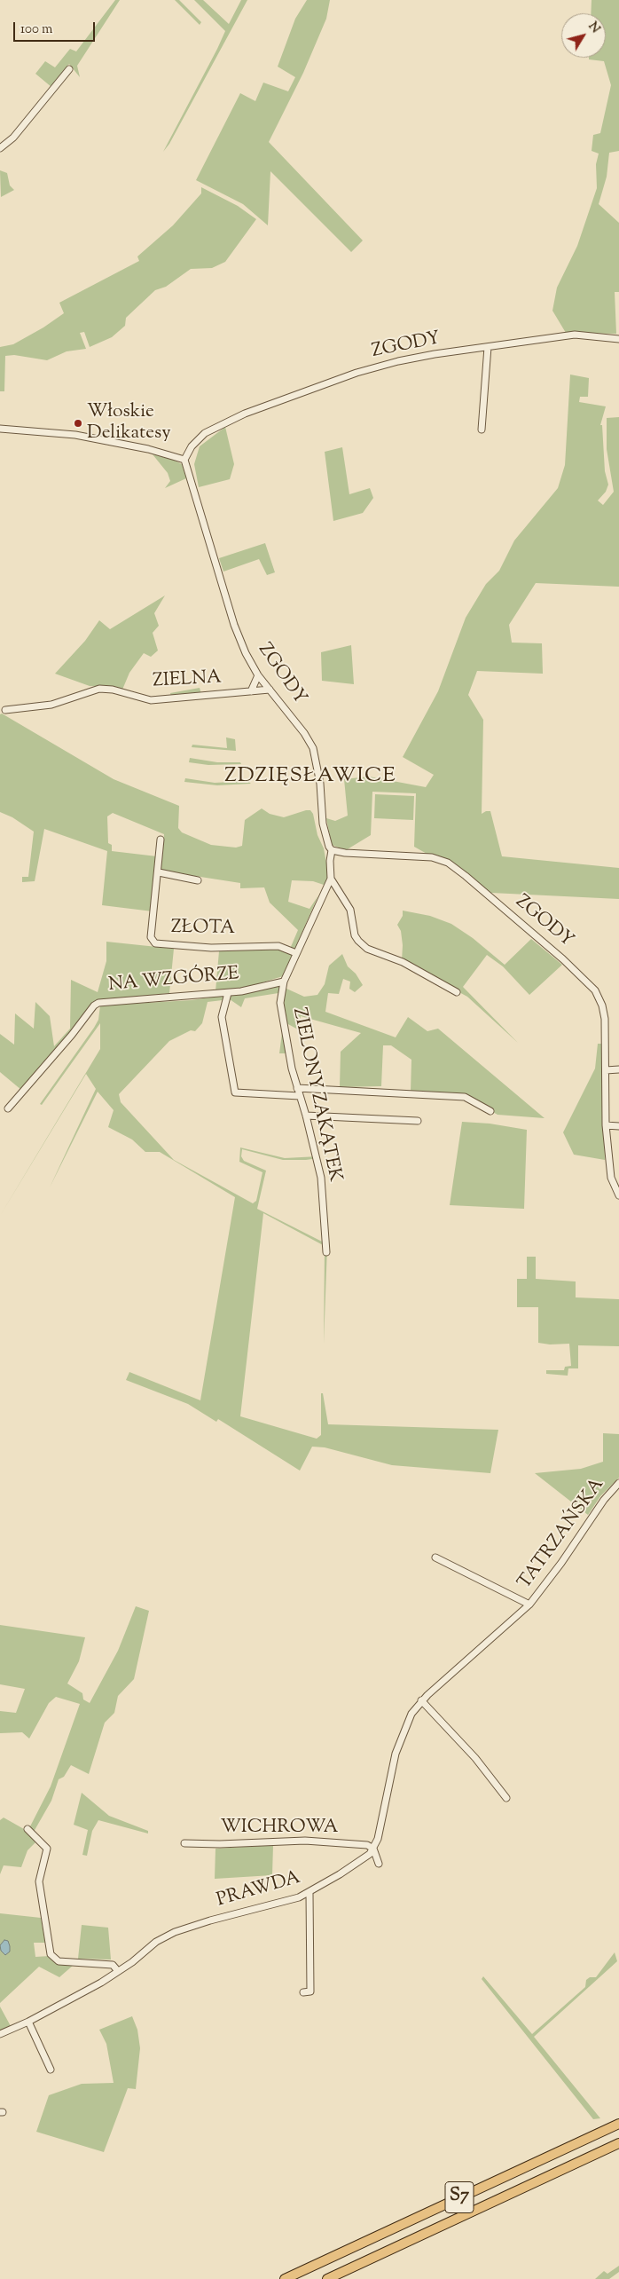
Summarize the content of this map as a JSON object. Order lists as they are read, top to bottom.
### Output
{
  "streets": {
    "highway": ["S7"],
    "street": [
      "ZGODY",
      "ZIELNA",
      "ZŁOTA",
      "NA WZGÓRZE",
      "ZIELONY ZAKĄTEK",
      "TATRZAŃSKA",
      "WICHROWA",
      "PRAWDA"
    ]
  },
  "crossings": [
    ["ZGODY", "ZIELNA"],
    ["ZGODY", "ZIELONY ZAKĄTEK"],
    ["ZŁOTA", "ZIELONY ZAKĄTEK"],
    ["NA WZGÓRZE", "ZIELONY ZAKĄTEK"],
    ["WICHROWA", "PRAWDA"]
  ],
  "districts": ["ZDZIĘSŁAWICE"],
  "places": ["Włoskie Delikatesy"],
  "scale_bar": "100 m",
  "north": "top right"
}
